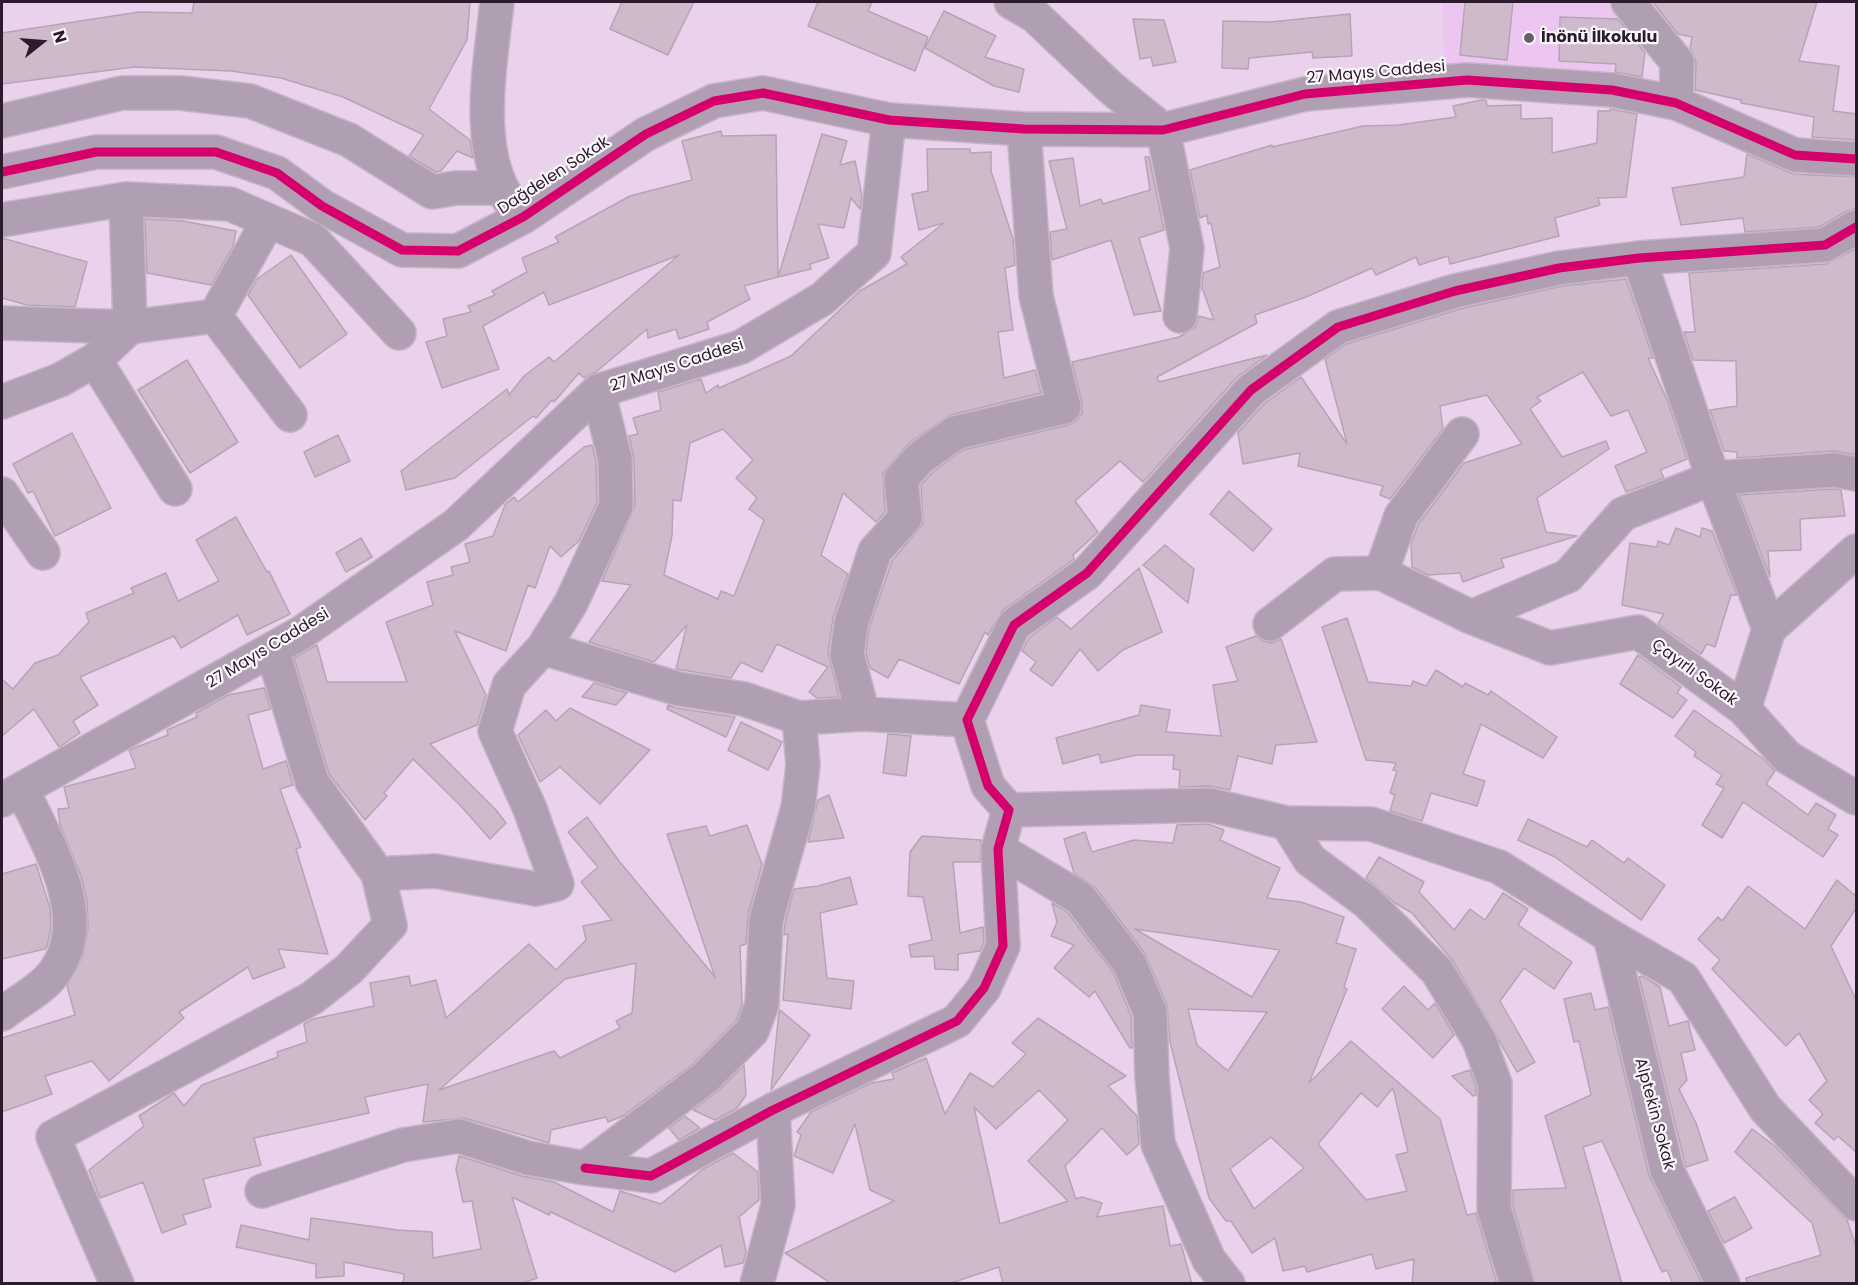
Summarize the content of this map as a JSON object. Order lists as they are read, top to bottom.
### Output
{
  "streets": {
    "street": [
      "27 Mayıs Caddesi",
      "Dağdelen Sokak",
      "Çayırlı Sokak",
      "Alptekin Sokak"
    ]
  },
  "crossings": [
    ["27 Mayıs Caddesi", "Dağdelen Sokak"]
  ],
  "places": ["İnönü İlkokulu"],
  "north": "right"
}
